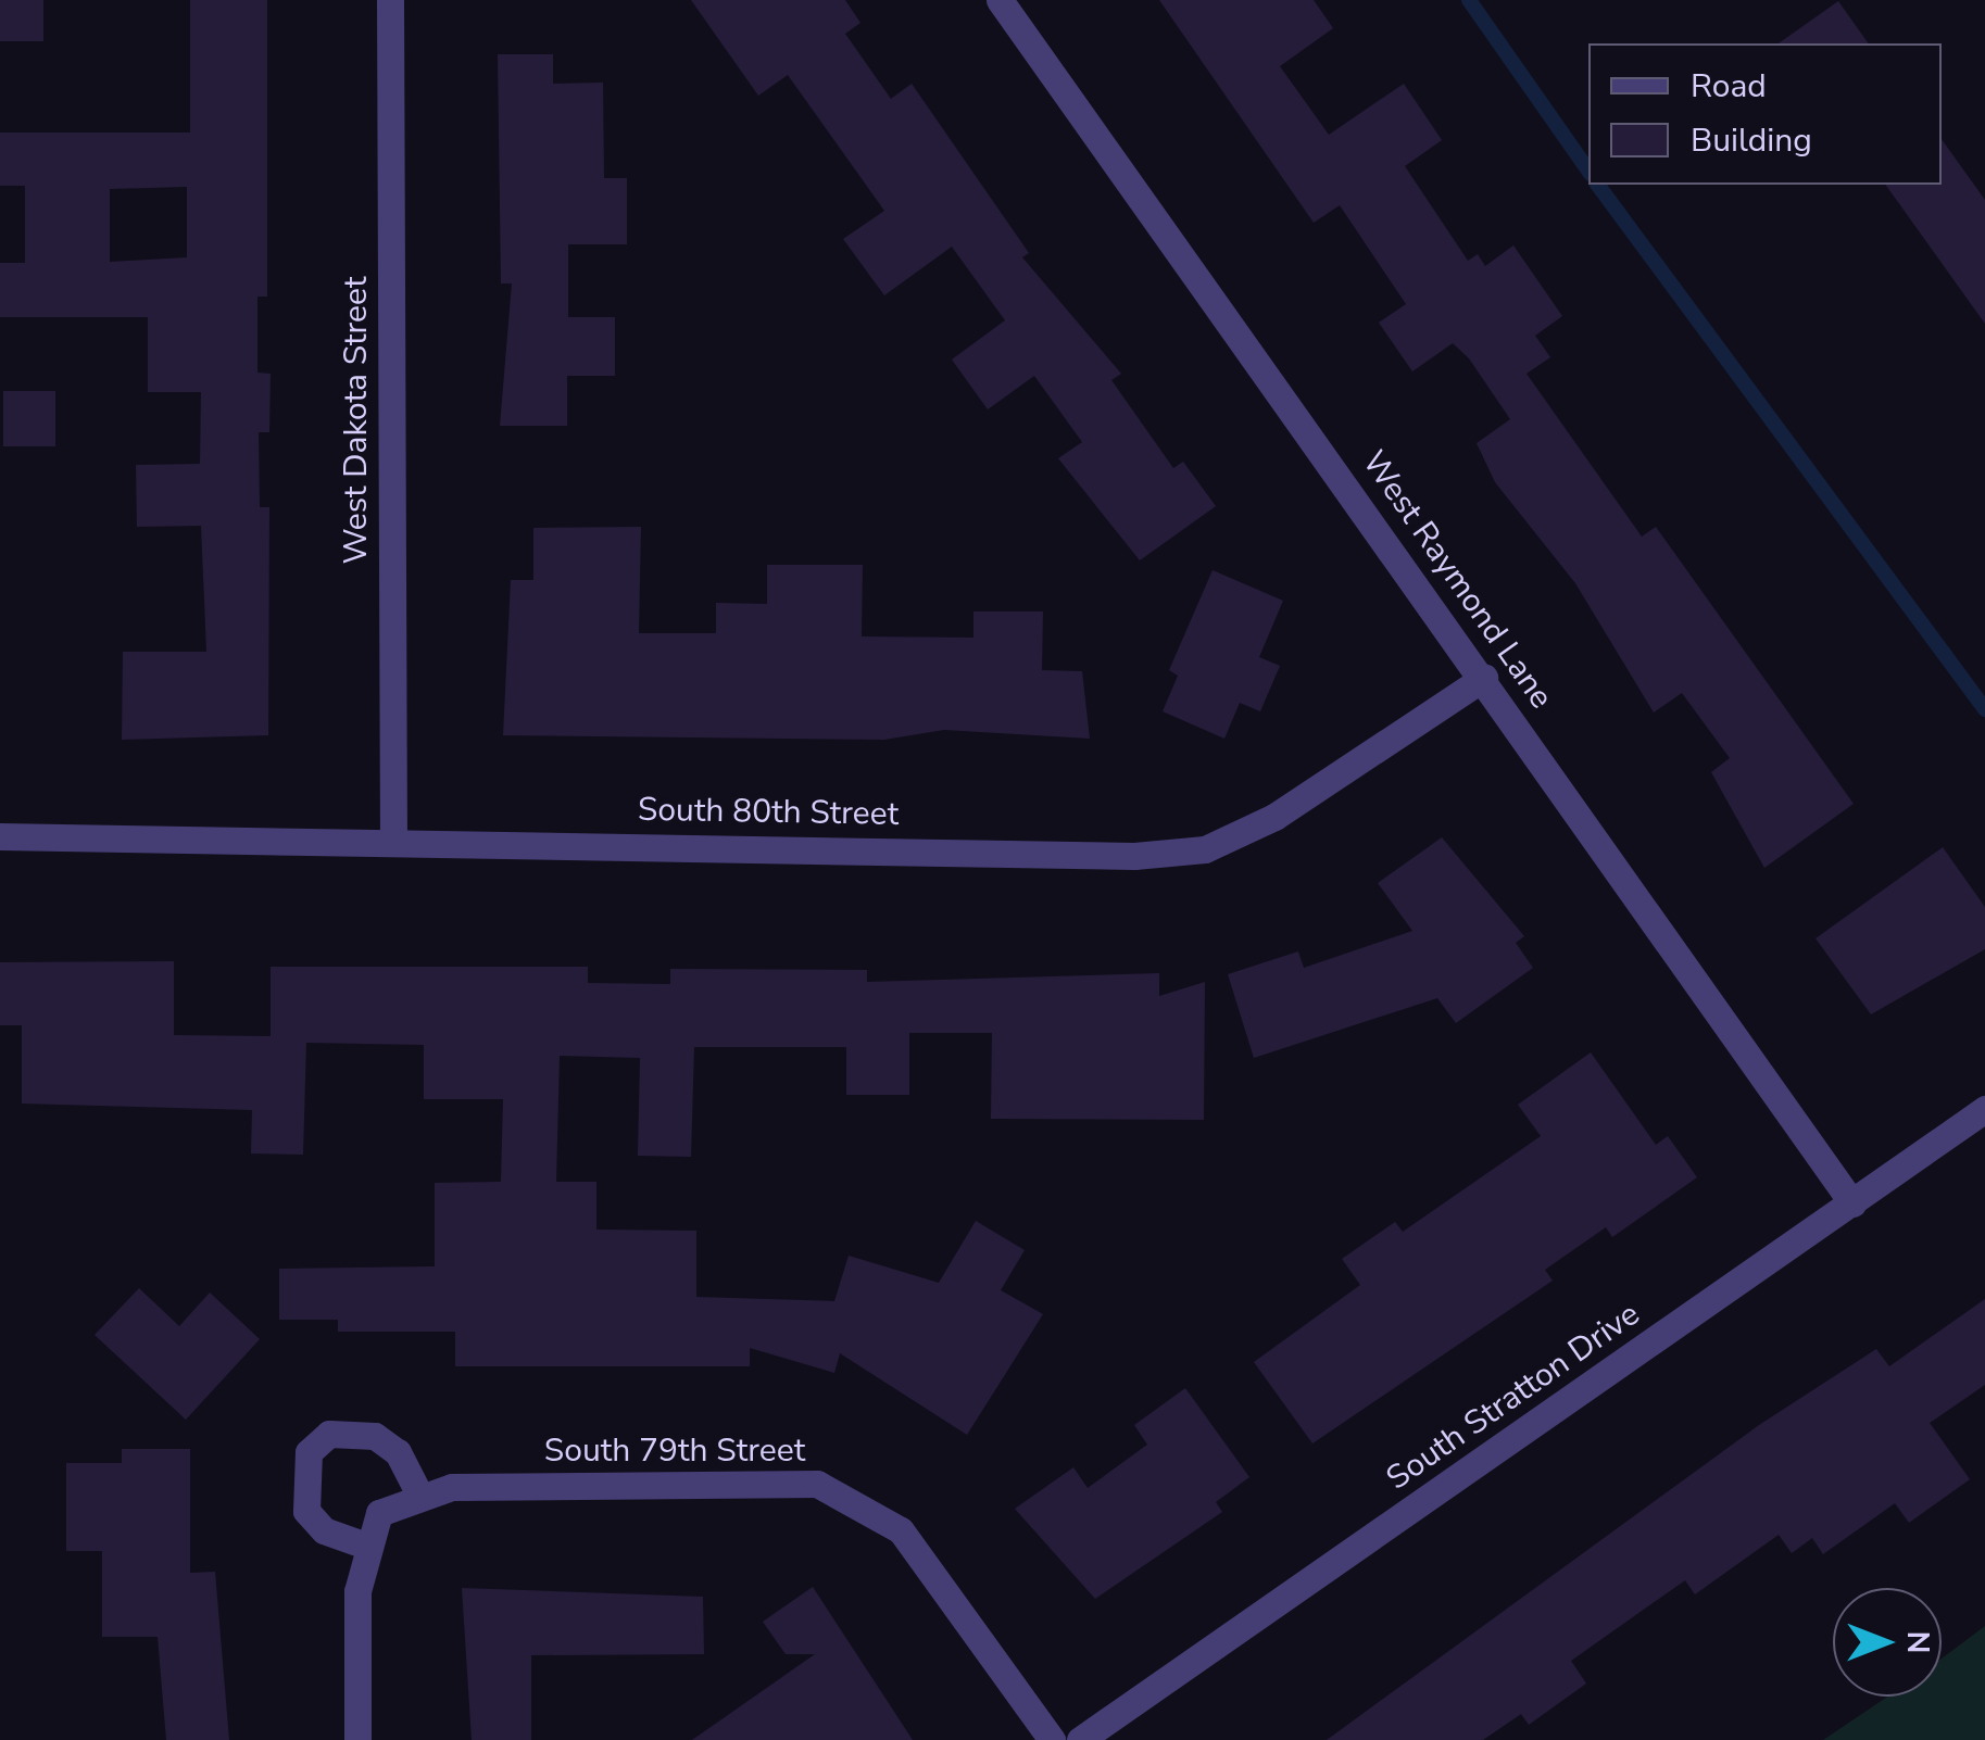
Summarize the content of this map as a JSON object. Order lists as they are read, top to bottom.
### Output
{
  "streets": {
    "street": [
      "West Dakota Street",
      "West Raymond Lane",
      "South 80th Street",
      "South Stratton Drive",
      "South 79th Street"
    ]
  },
  "crossings": [
    ["West Dakota Street", "South 80th Street"],
    ["West Raymond Lane", "South 80th Street"],
    ["West Raymond Lane", "South Stratton Drive"]
  ],
  "legend": ["Road", "Building"],
  "north": "right"
}
